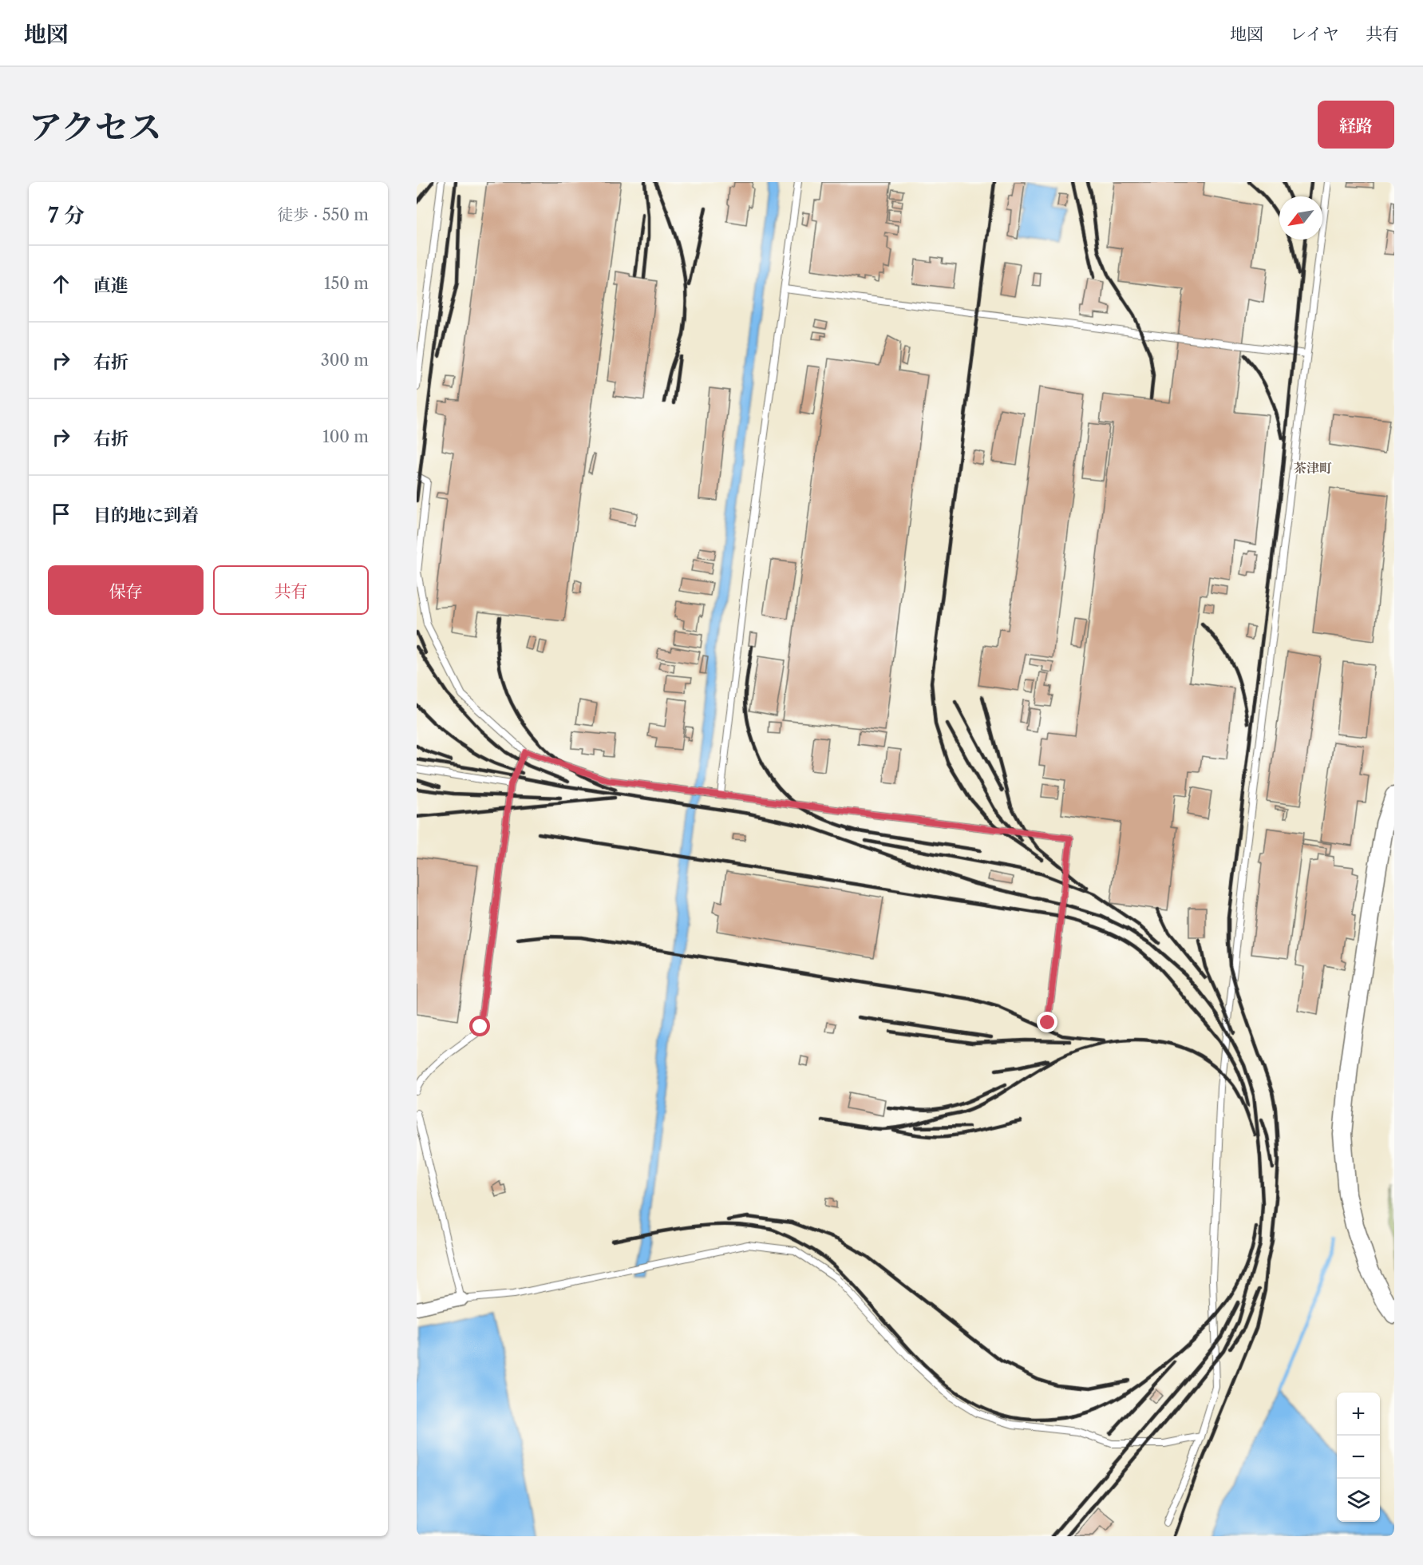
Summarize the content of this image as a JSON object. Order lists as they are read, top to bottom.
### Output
{
  "districts": ["茶津町"],
  "north": "bottom left",
  "page": {
    "header": "地図",
    "nav": ["地図", "レイヤ", "共有"],
    "title": "アクセス",
    "buttons": [
      "経路",
      ["保存", "共有"]
    ],
    "heading": ["7 分", "徒歩 · 550 m"],
    "list": [
      ["直進", "150 m"],
      ["右折", "300 m"],
      ["右折", "100 m"],
      "目的地に到着"
    ],
    "map_buttons": ["+", "−"]
  }
}
